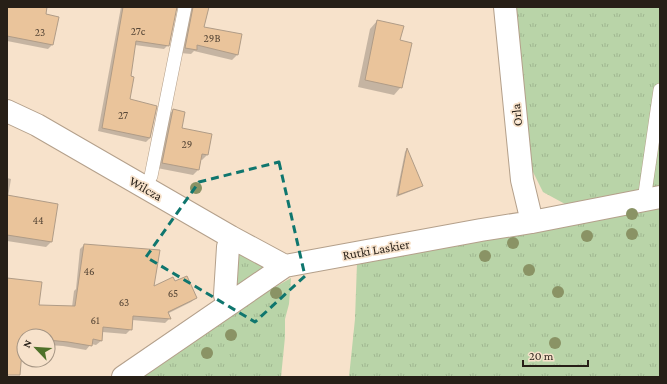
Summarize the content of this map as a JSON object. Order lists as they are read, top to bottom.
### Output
{
  "streets": {
    "street": ["Orla", "Wilcza", "Rutki Laskier"]
  },
  "crossings": [
    ["Orla", "Rutki Laskier"],
    ["Wilcza", "Rutki Laskier"]
  ],
  "house_numbers": [
    "27c",
    "23",
    "29B",
    "27",
    "29",
    "44",
    "46",
    "65",
    "63",
    "61"
  ],
  "scale_bar": "20 m",
  "north": "top left"
}
